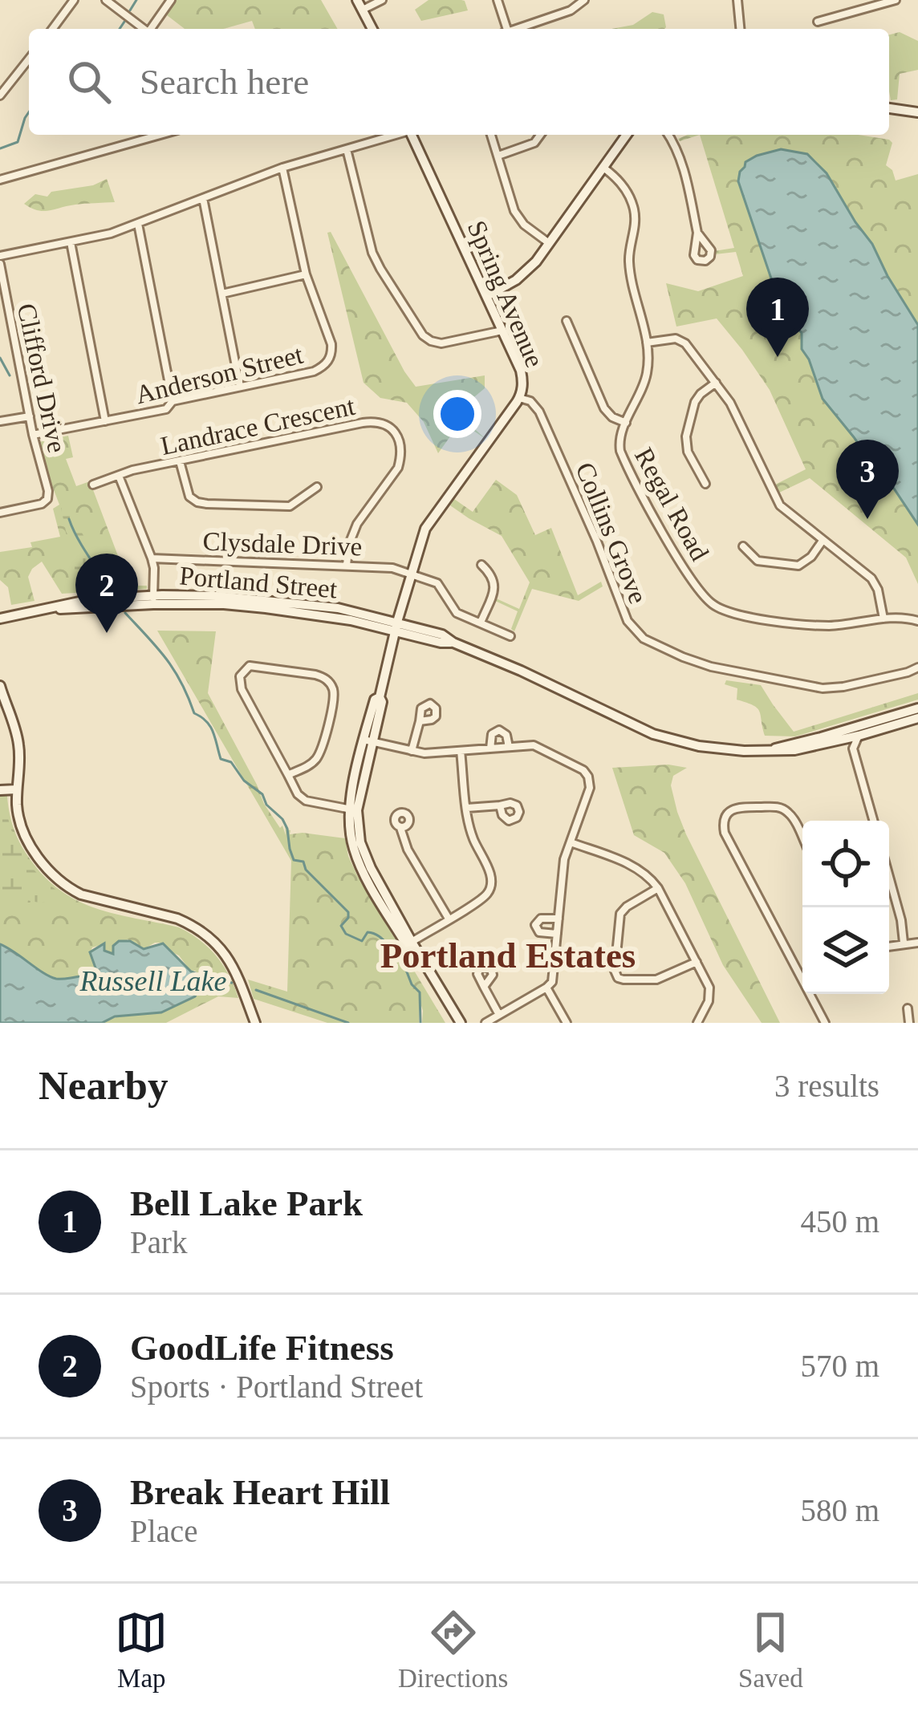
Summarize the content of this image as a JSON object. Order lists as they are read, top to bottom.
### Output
{
  "streets": {
    "street": [
      "Spring Avenue",
      "Anderson Street",
      "Clifford Drive",
      "Landrace Crescent",
      "Regal Road",
      "Collins Grove",
      "Clysdale Drive",
      "Portland Street"
    ]
  },
  "crossings": [
    ["Spring Avenue", "Collins Grove"],
    ["Spring Avenue", "Clysdale Drive"],
    ["Spring Avenue", "Portland Street"],
    ["Anderson Street", "Clifford Drive"],
    ["Landrace Crescent", "Clysdale Drive"]
  ],
  "districts": ["Portland Estates"],
  "water": ["Russell Lake"],
  "page": {
    "search": "Search here",
    "pins": ["1", "3", "2"],
    "heading": ["Nearby", "3 results"],
    "list": [
      {
        "mark": "1",
        "name": "Bell Lake Park",
        "note": "Park",
        "value": "450 m"
      },
      {
        "mark": "2",
        "name": "GoodLife Fitness",
        "note": "Sports · Portland Street",
        "value": "570 m"
      },
      {
        "mark": "3",
        "name": "Break Heart Hill",
        "note": "Place",
        "value": "580 m"
      }
    ],
    "nav": ["Map", "Directions", "Saved"]
  }
}
